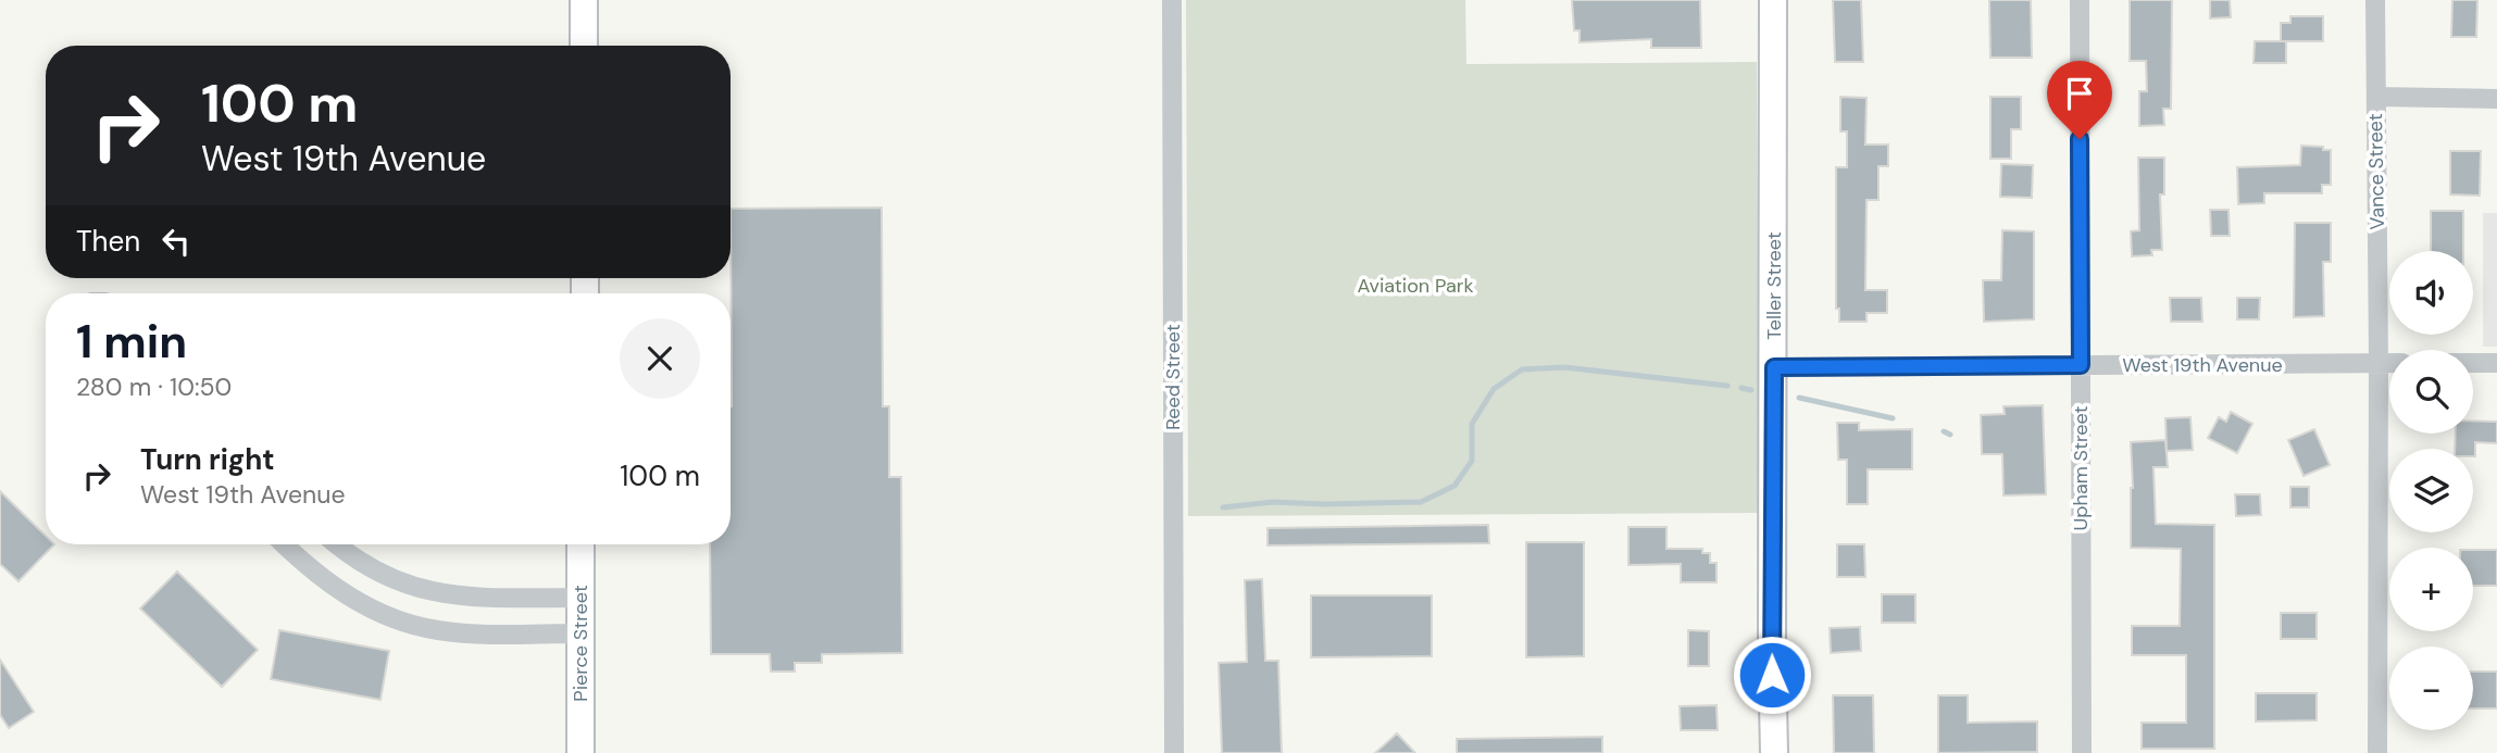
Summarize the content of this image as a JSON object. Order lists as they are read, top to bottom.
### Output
{
  "streets": {
    "street": [
      "Vance Street",
      "Teller Street",
      "West 19th Avenue",
      "Reed Street",
      "Upham Street",
      "Pierce Street"
    ]
  },
  "crossings": [
    ["Vance Street", "West 19th Avenue"],
    ["Teller Street", "West 19th Avenue"],
    ["West 19th Avenue", "Upham Street"]
  ],
  "parks": ["Aviation Park"],
  "page": {
    "turn": ["100 m", "West 19th Avenue"],
    "then": "Then",
    "map_buttons": ["+", "−"],
    "heading": ["1 min", "280 m · 10:50"],
    "list": [
      {
        "name": "Turn right",
        "note": "West 19th Avenue",
        "value": "100 m"
      }
    ]
  }
}
